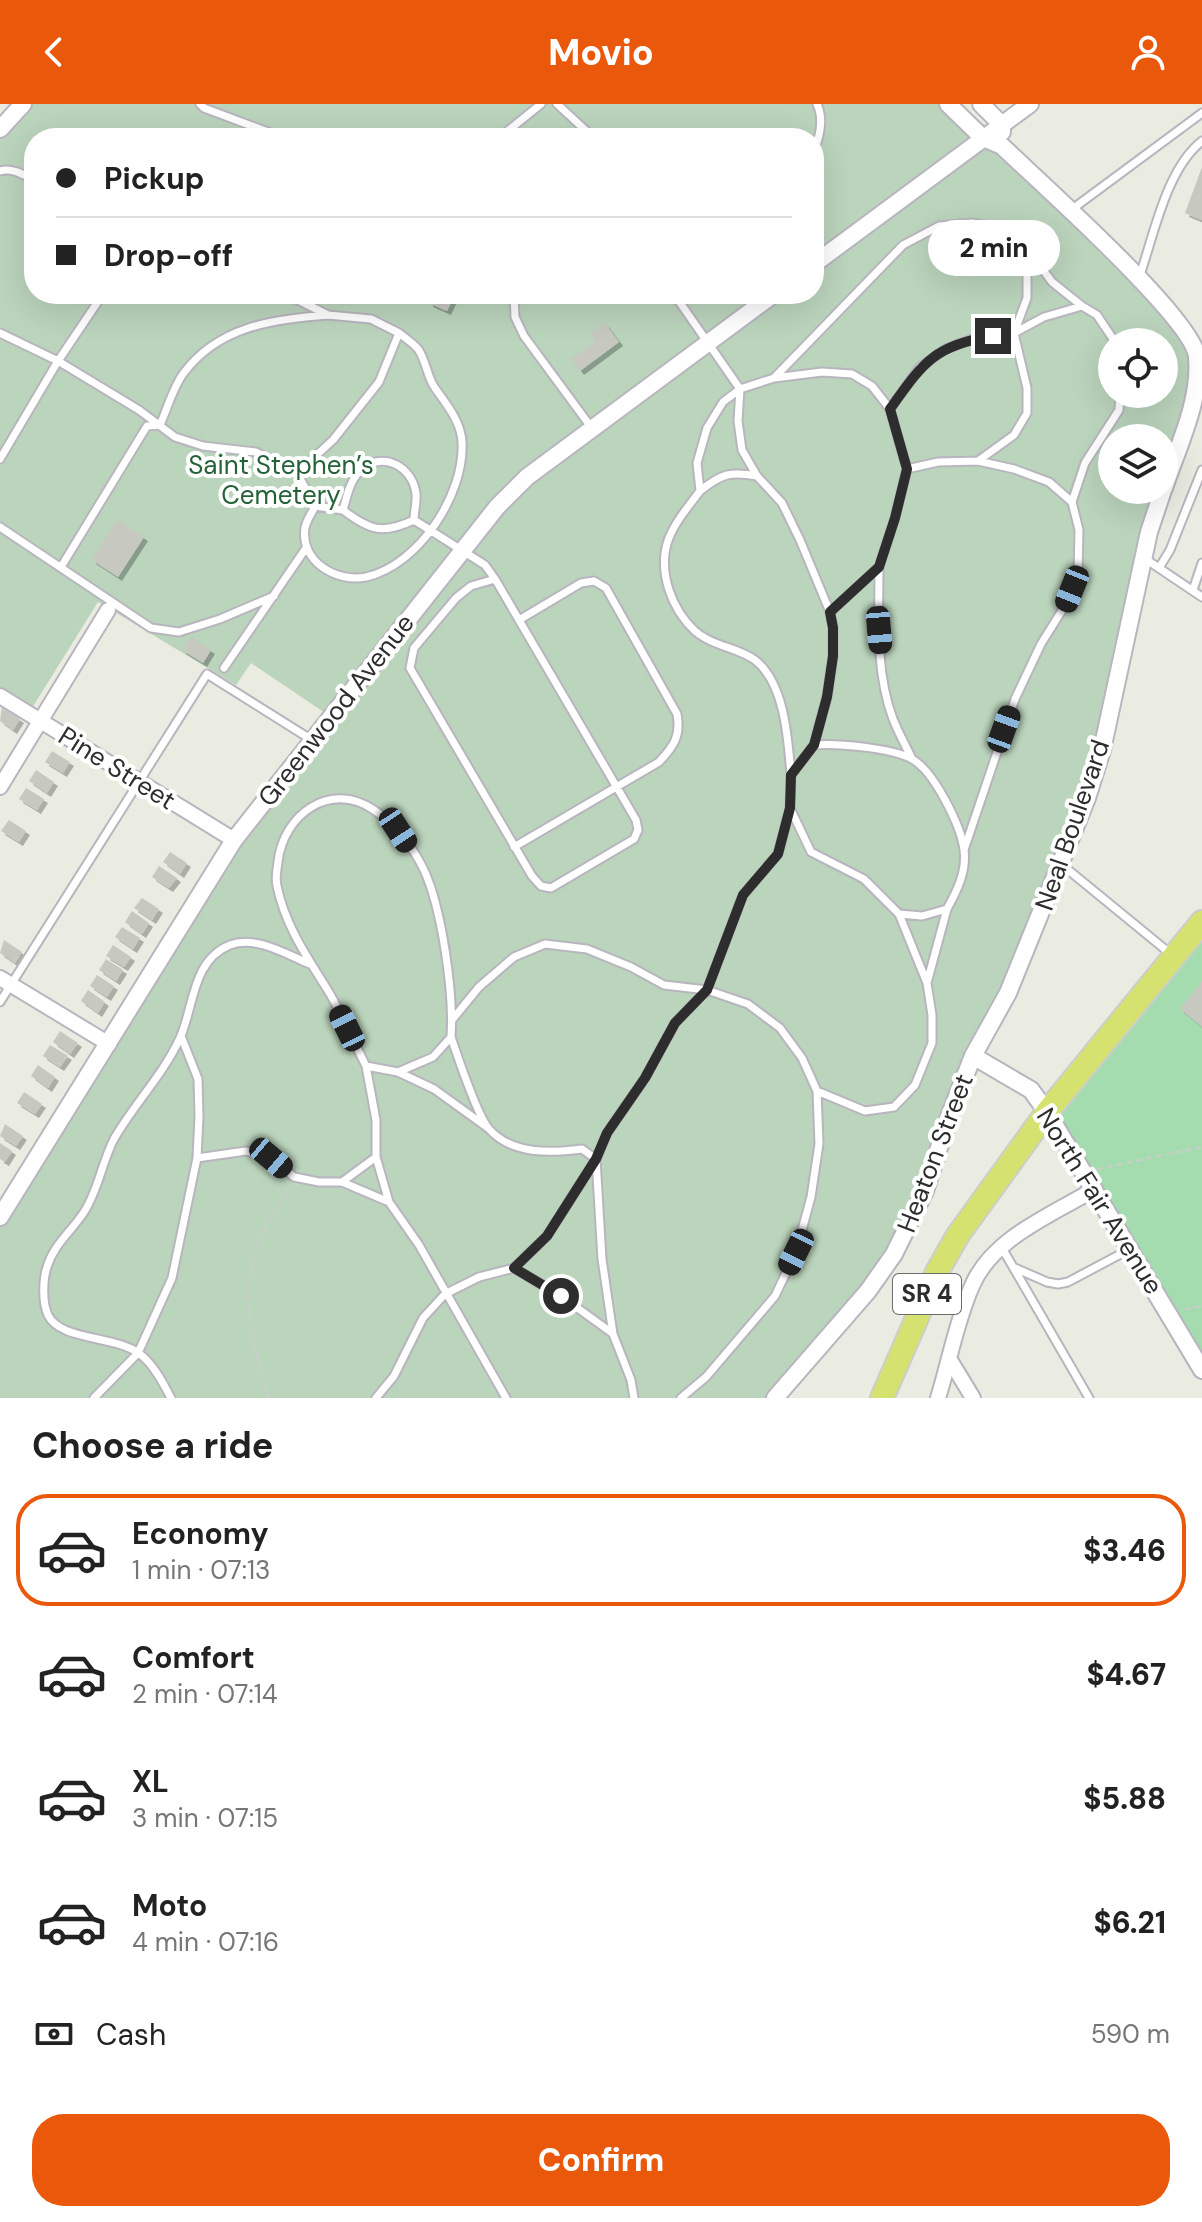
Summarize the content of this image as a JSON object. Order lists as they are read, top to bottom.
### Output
{
  "streets": {
    "highway": ["SR 4"],
    "street": [
      "Greenwood Avenue",
      "Pine Street",
      "Neal Boulevard",
      "Heaton Street",
      "North Fair Avenue"
    ]
  },
  "crossings": [
    ["Greenwood Avenue", "Pine Street"],
    ["Neal Boulevard", "Heaton Street"],
    ["Neal Boulevard", "North Fair Avenue"],
    ["Heaton Street", "North Fair Avenue"],
    ["North Fair Avenue", "SR 4"]
  ],
  "parks": ["Saint Stephen’s Cemetery"],
  "page": {
    "header": "Movio",
    "banner": ["Pickup", "Drop-off"],
    "bubble": "2 min",
    "heading": "Choose a ride",
    "list": [
      {
        "name": "Economy",
        "note": "1 min · 07:13",
        "value": "$3.46"
      },
      {
        "name": "Comfort",
        "note": "2 min · 07:14",
        "value": "$4.67"
      },
      {
        "name": "XL",
        "note": "3 min · 07:15",
        "value": "$5.88"
      },
      {
        "name": "Moto",
        "note": "4 min · 07:16",
        "value": "$6.21"
      }
    ],
    "pay": ["Cash", "590 m"],
    "buttons": "Confirm"
  }
}
